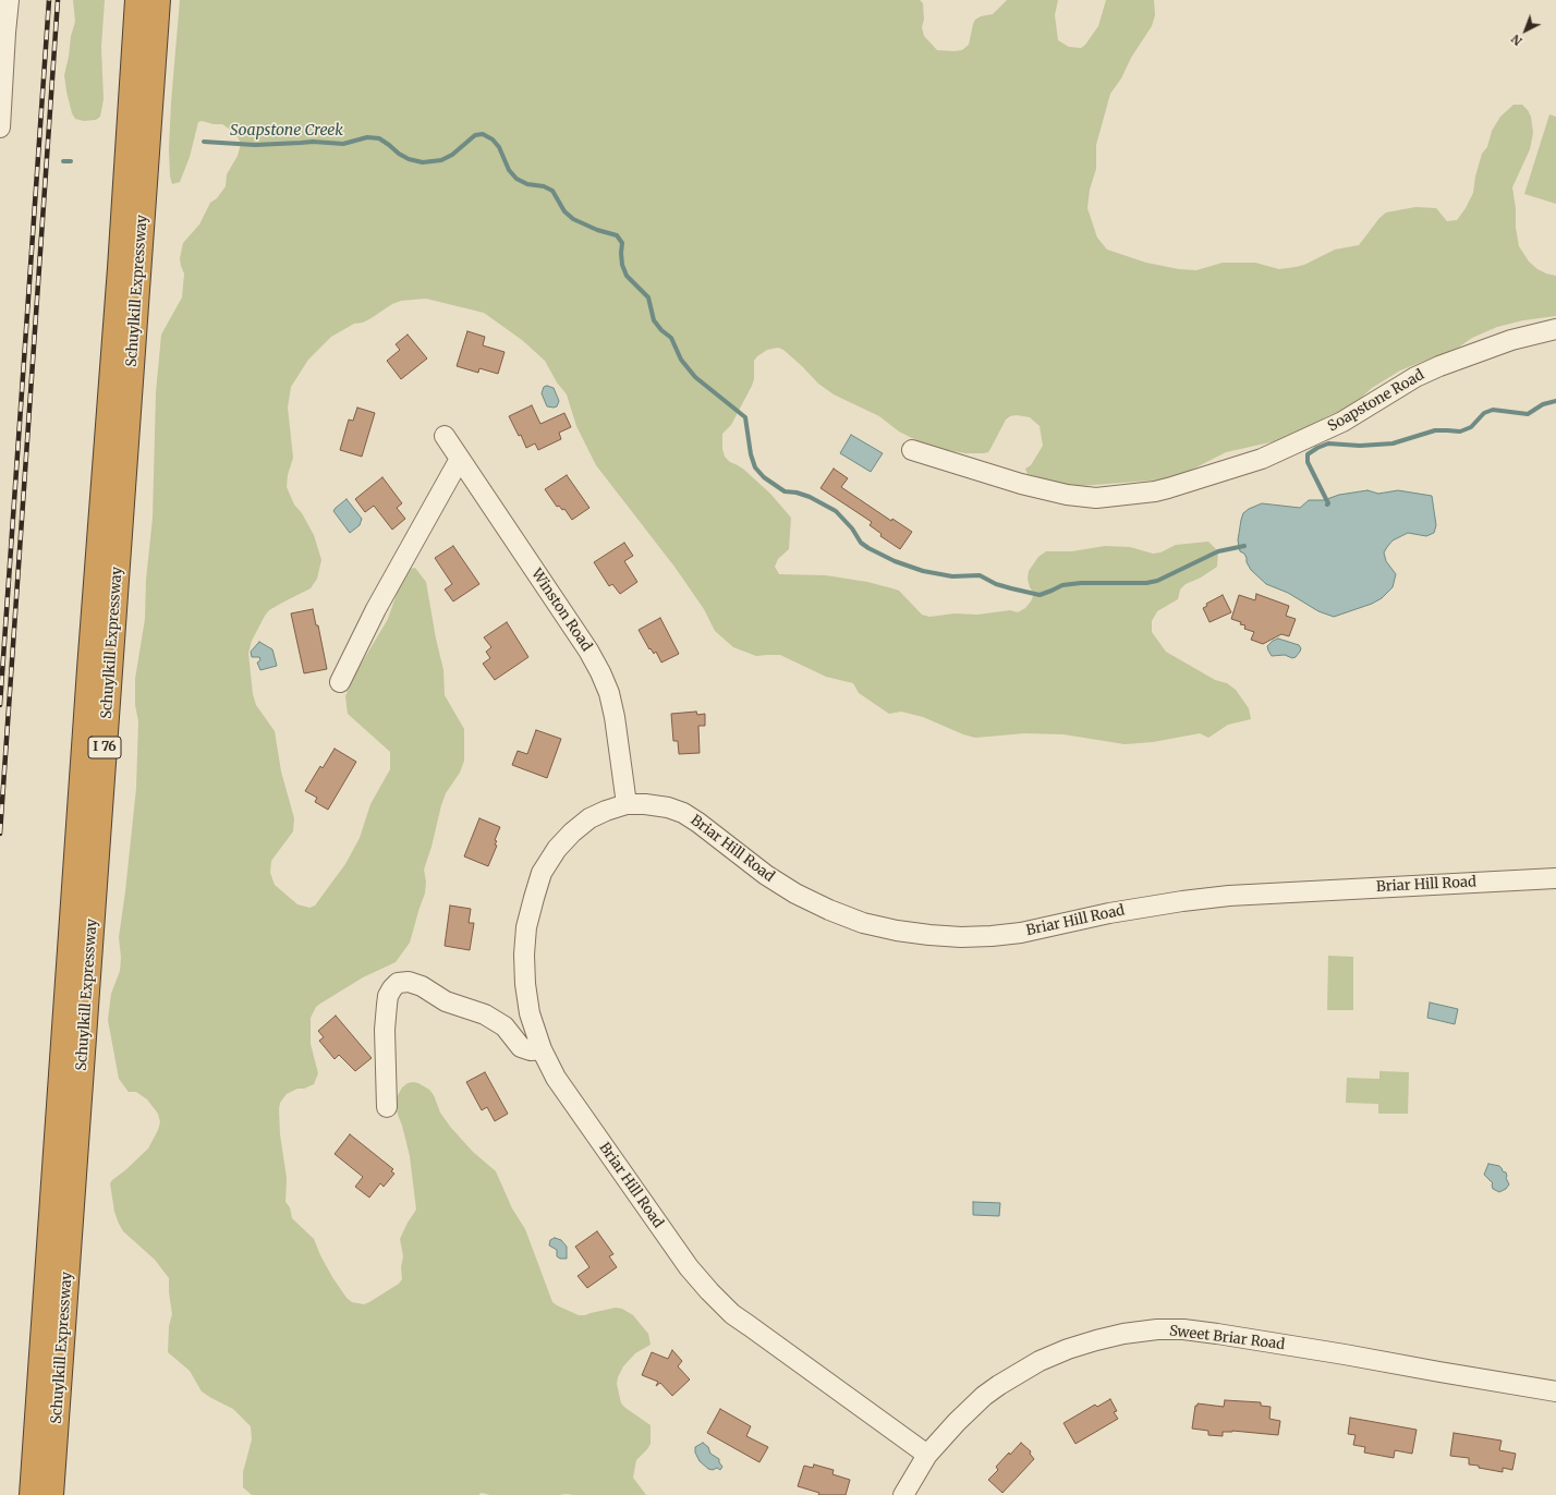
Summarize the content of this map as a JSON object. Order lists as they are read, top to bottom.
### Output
{
  "streets": {
    "highway": ["Schuylkill Expressway", "I 76"],
    "street": [
      "Soapstone Road",
      "Winston Road",
      "Briar Hill Road",
      "Sweet Briar Road"
    ]
  },
  "crossings": [
    ["Winston Road", "Briar Hill Road"],
    ["Briar Hill Road", "Sweet Briar Road"]
  ],
  "water": ["Soapstone Creek"],
  "north": "bottom left"
}
